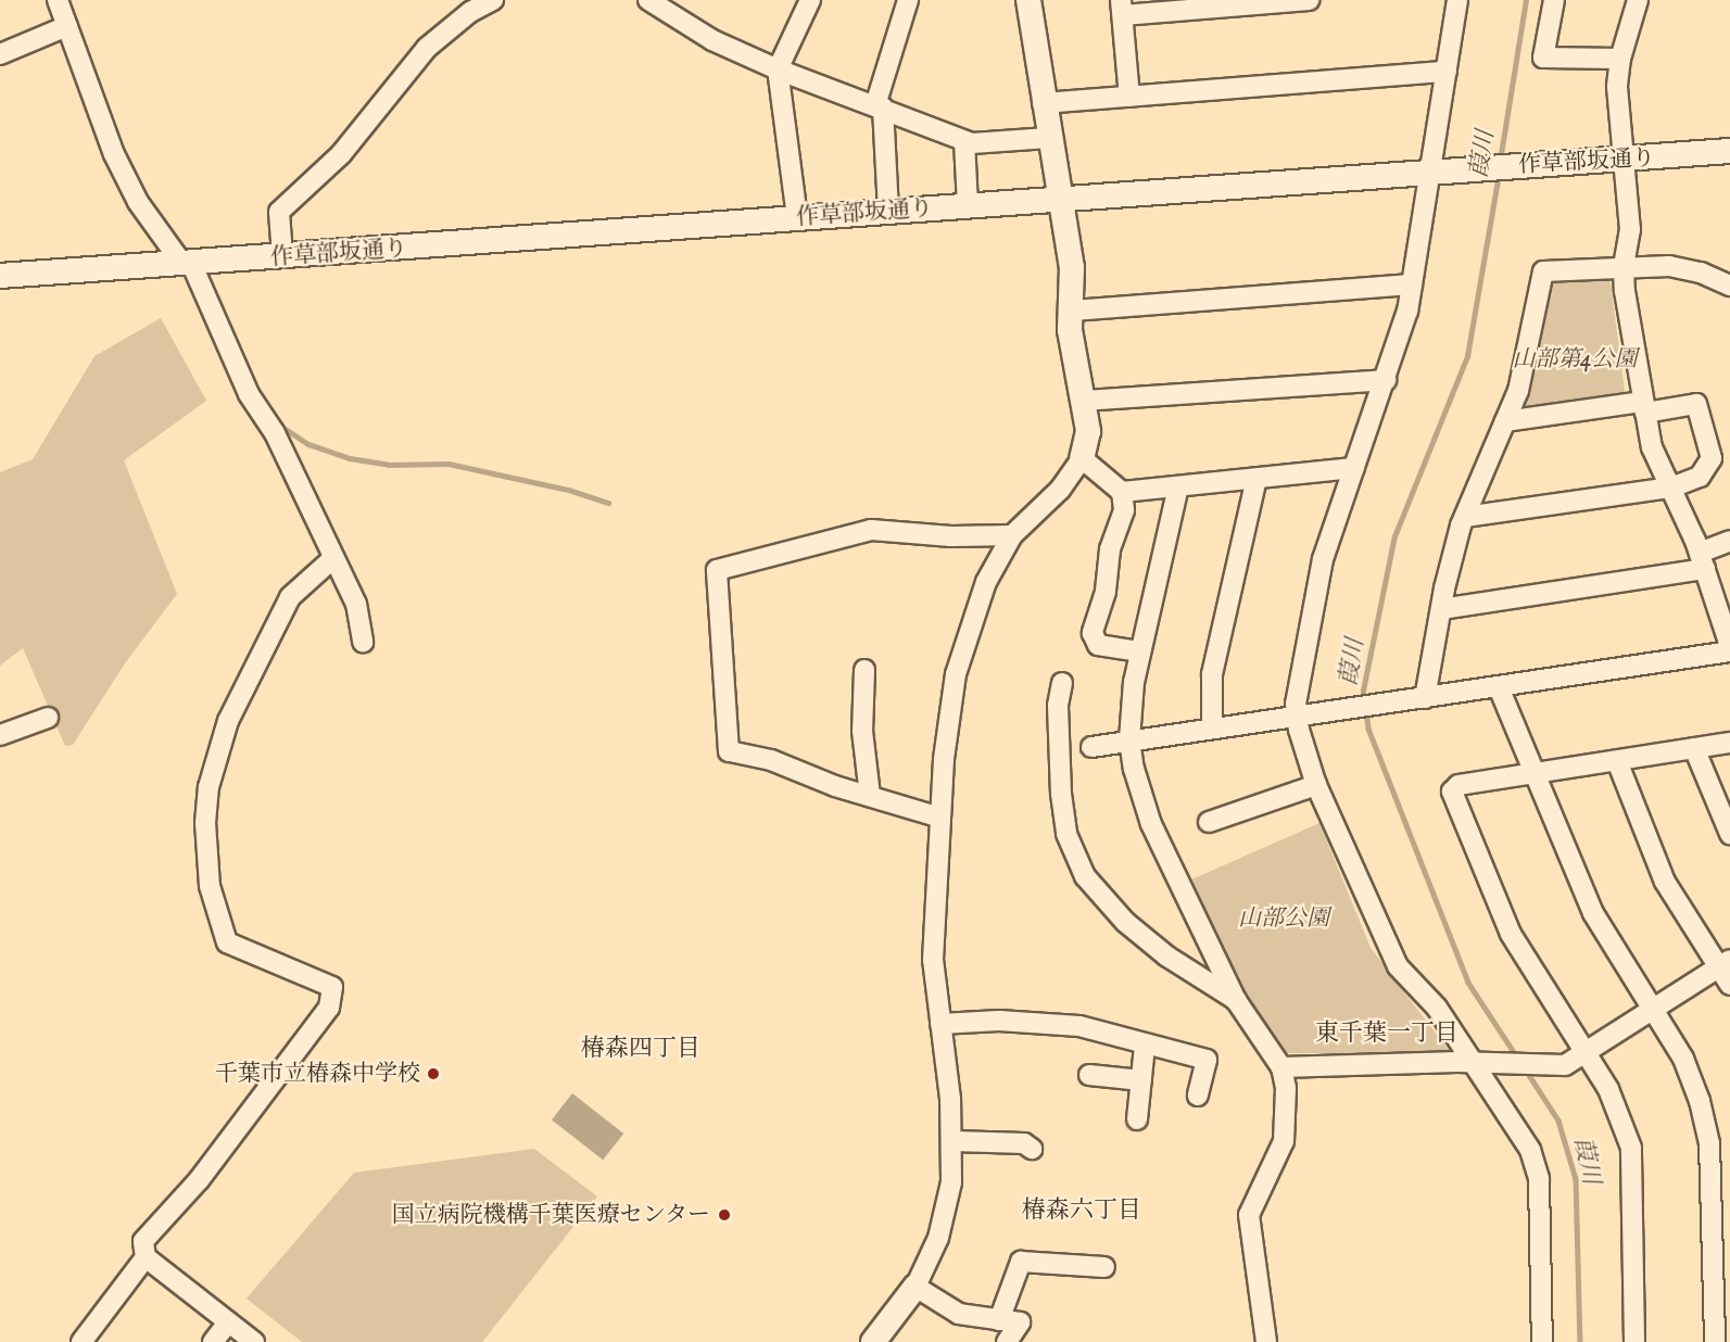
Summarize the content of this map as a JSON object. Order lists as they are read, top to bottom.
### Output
{
  "streets": {
    "street": ["作草部坂通り"]
  },
  "districts": ["東千葉一丁目", "椿森四丁目", "椿森六丁目"],
  "water": ["葭川"],
  "parks": ["山部第4公園", "山部公園"],
  "places": ["千葉市立椿森中学校", "国立病院機構千葉医療センター"]
}
